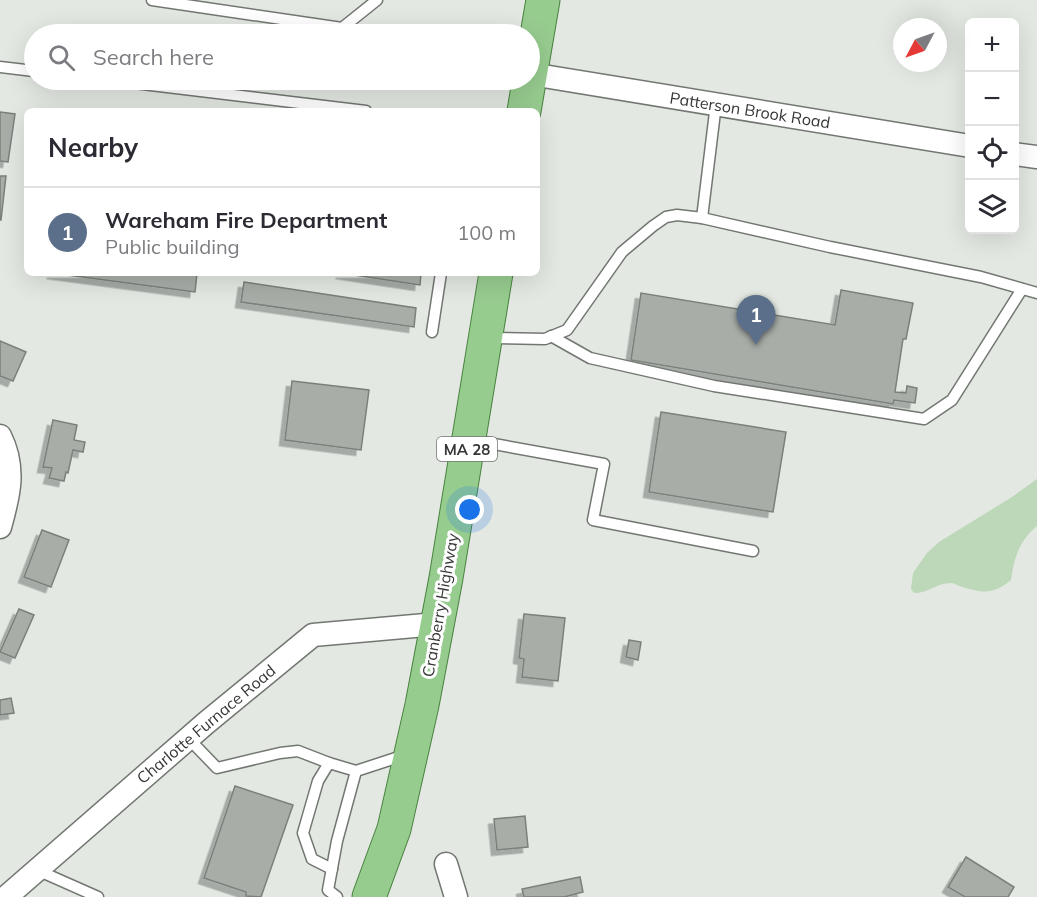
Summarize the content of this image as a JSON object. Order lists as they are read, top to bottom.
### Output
{
  "streets": {
    "main road": ["MA 28", "Cranberry Highway"],
    "street": ["Patterson Brook Road", "Charlotte Furnace Road"]
  },
  "crossings": [
    ["Cranberry Highway", "Charlotte Furnace Road"]
  ],
  "north": "bottom left",
  "page": {
    "map_buttons": ["+", "−"],
    "search": "Search here",
    "heading": "Nearby",
    "list": [
      {
        "mark": "1",
        "name": "Wareham Fire Department",
        "note": "Public building",
        "value": "100 m"
      }
    ],
    "pins": "1"
  }
}
